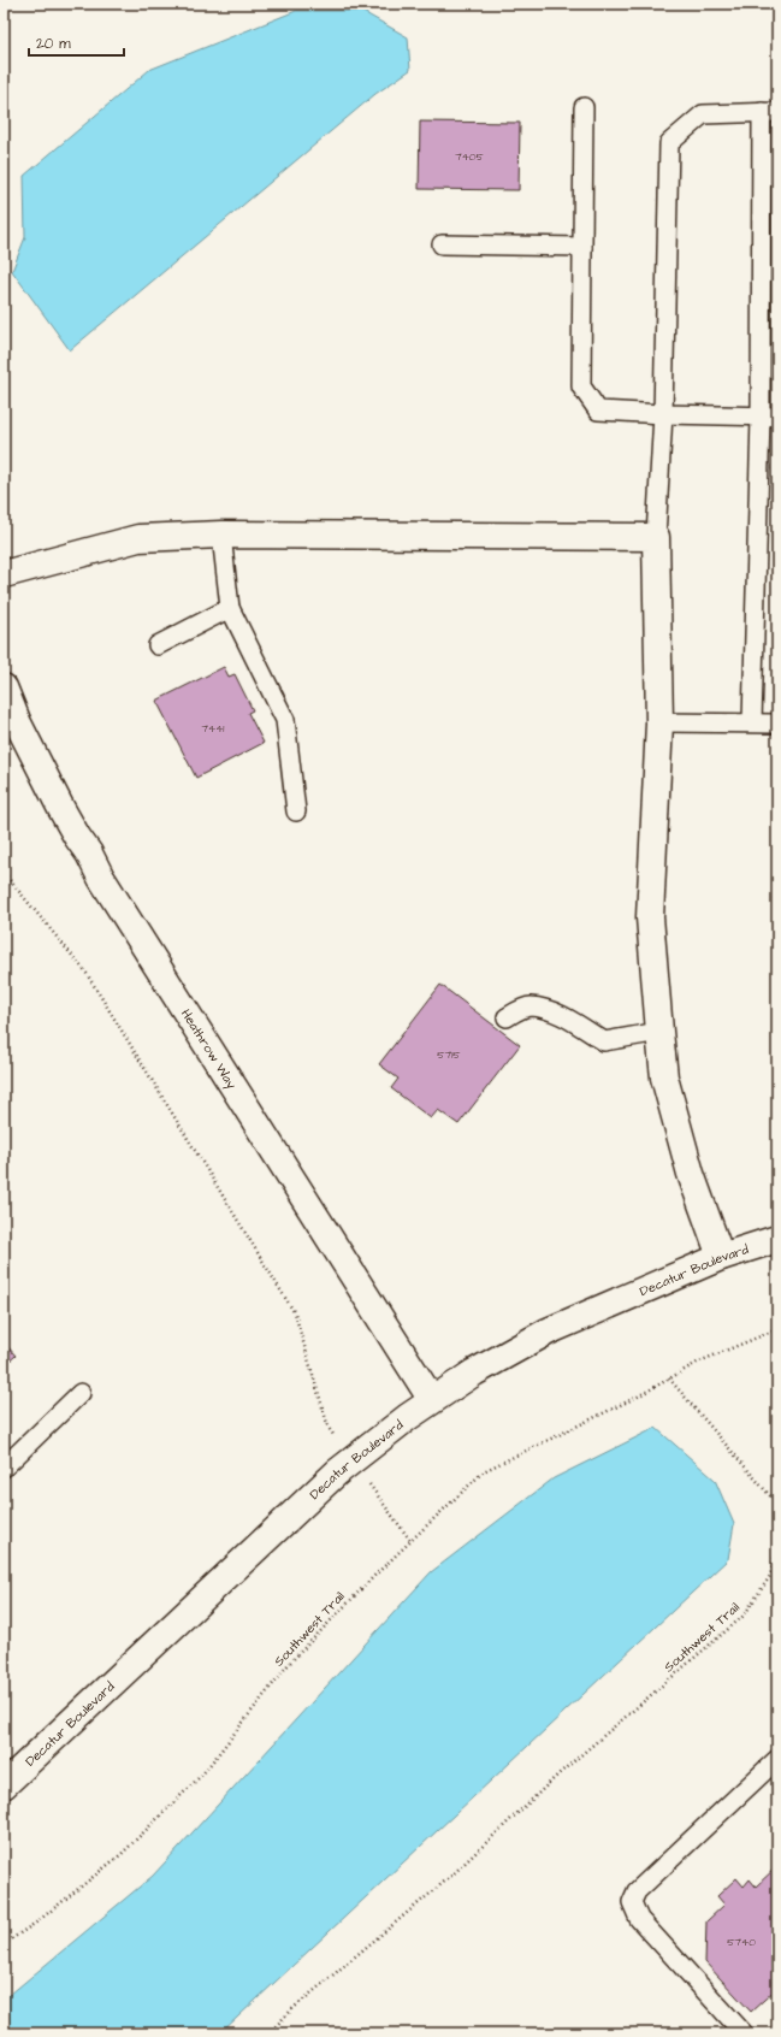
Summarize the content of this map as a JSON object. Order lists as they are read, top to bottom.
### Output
{
  "streets": {
    "street": ["Heathrow Way", "Decatur Boulevard"],
    "path": ["Southwest Trail"]
  },
  "crossings": [
    ["Heathrow Way", "Decatur Boulevard"]
  ],
  "house_numbers": [
    "7405",
    "7441",
    "5715",
    "5740"
  ],
  "scale_bar": "20 m"
}
